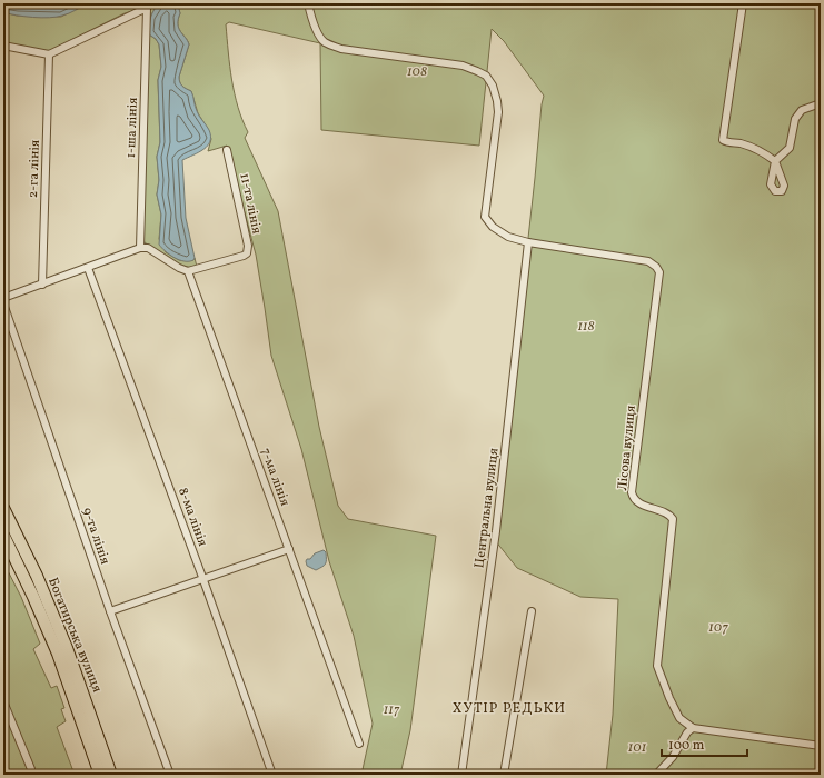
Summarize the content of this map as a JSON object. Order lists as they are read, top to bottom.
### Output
{
  "streets": {
    "main road": ["Богатирська вулиця"],
    "street": [
      "1-ша лінія",
      "2-га лінія",
      "11-та лінія",
      "Лісова вулиця",
      "7-ма лінія",
      "Центральна вулиця",
      "8-ма лінія",
      "9-та лінія"
    ]
  },
  "crossings": [
    ["1-ша лінія", "2-га лінія"],
    ["11-та лінія", "7-ма лінія"],
    ["Лісова вулиця", "Центральна вулиця"]
  ],
  "districts": ["ХУТІР РЕДЬКИ"],
  "parks": [
    "108",
    "118",
    "107",
    "117",
    "101"
  ],
  "scale_bar": "100 m"
}
